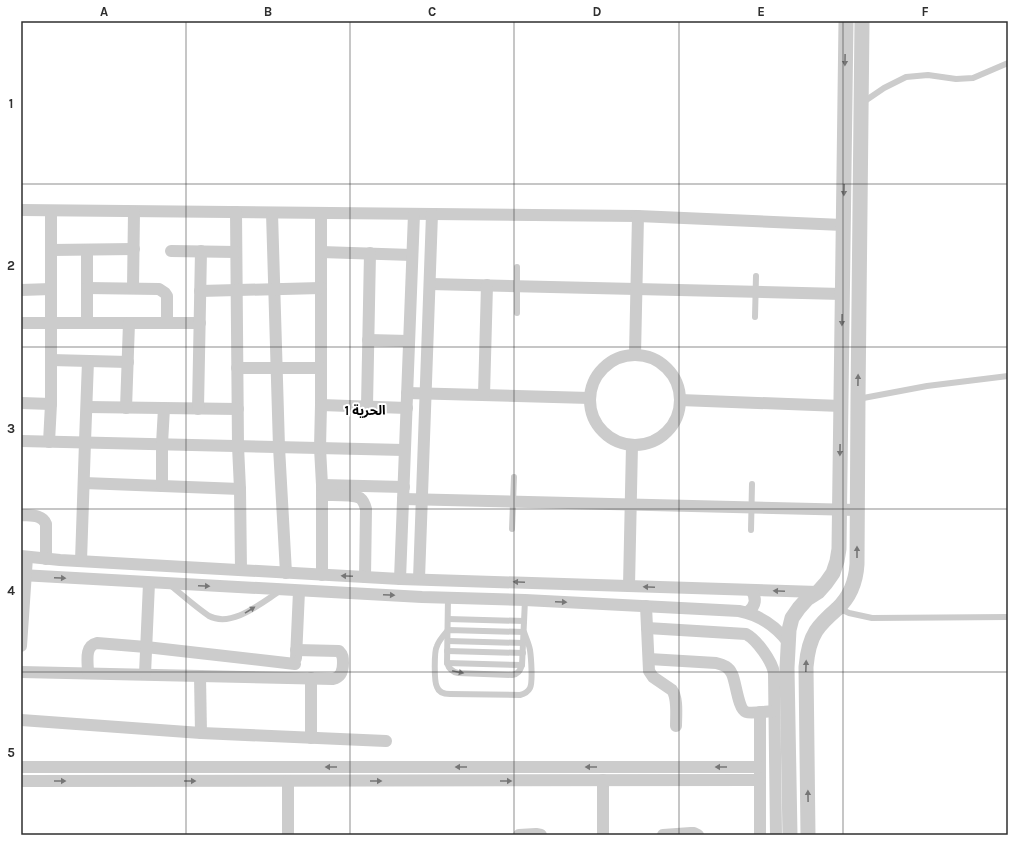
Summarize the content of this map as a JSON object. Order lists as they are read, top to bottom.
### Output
{
  "districts": ["الحرية 1"],
  "grid": {
    "columns": [
      "A",
      "B",
      "C",
      "D",
      "E",
      "F"
    ],
    "rows": [
      "1",
      "2",
      "3",
      "4",
      "5"
    ]
  }
}
